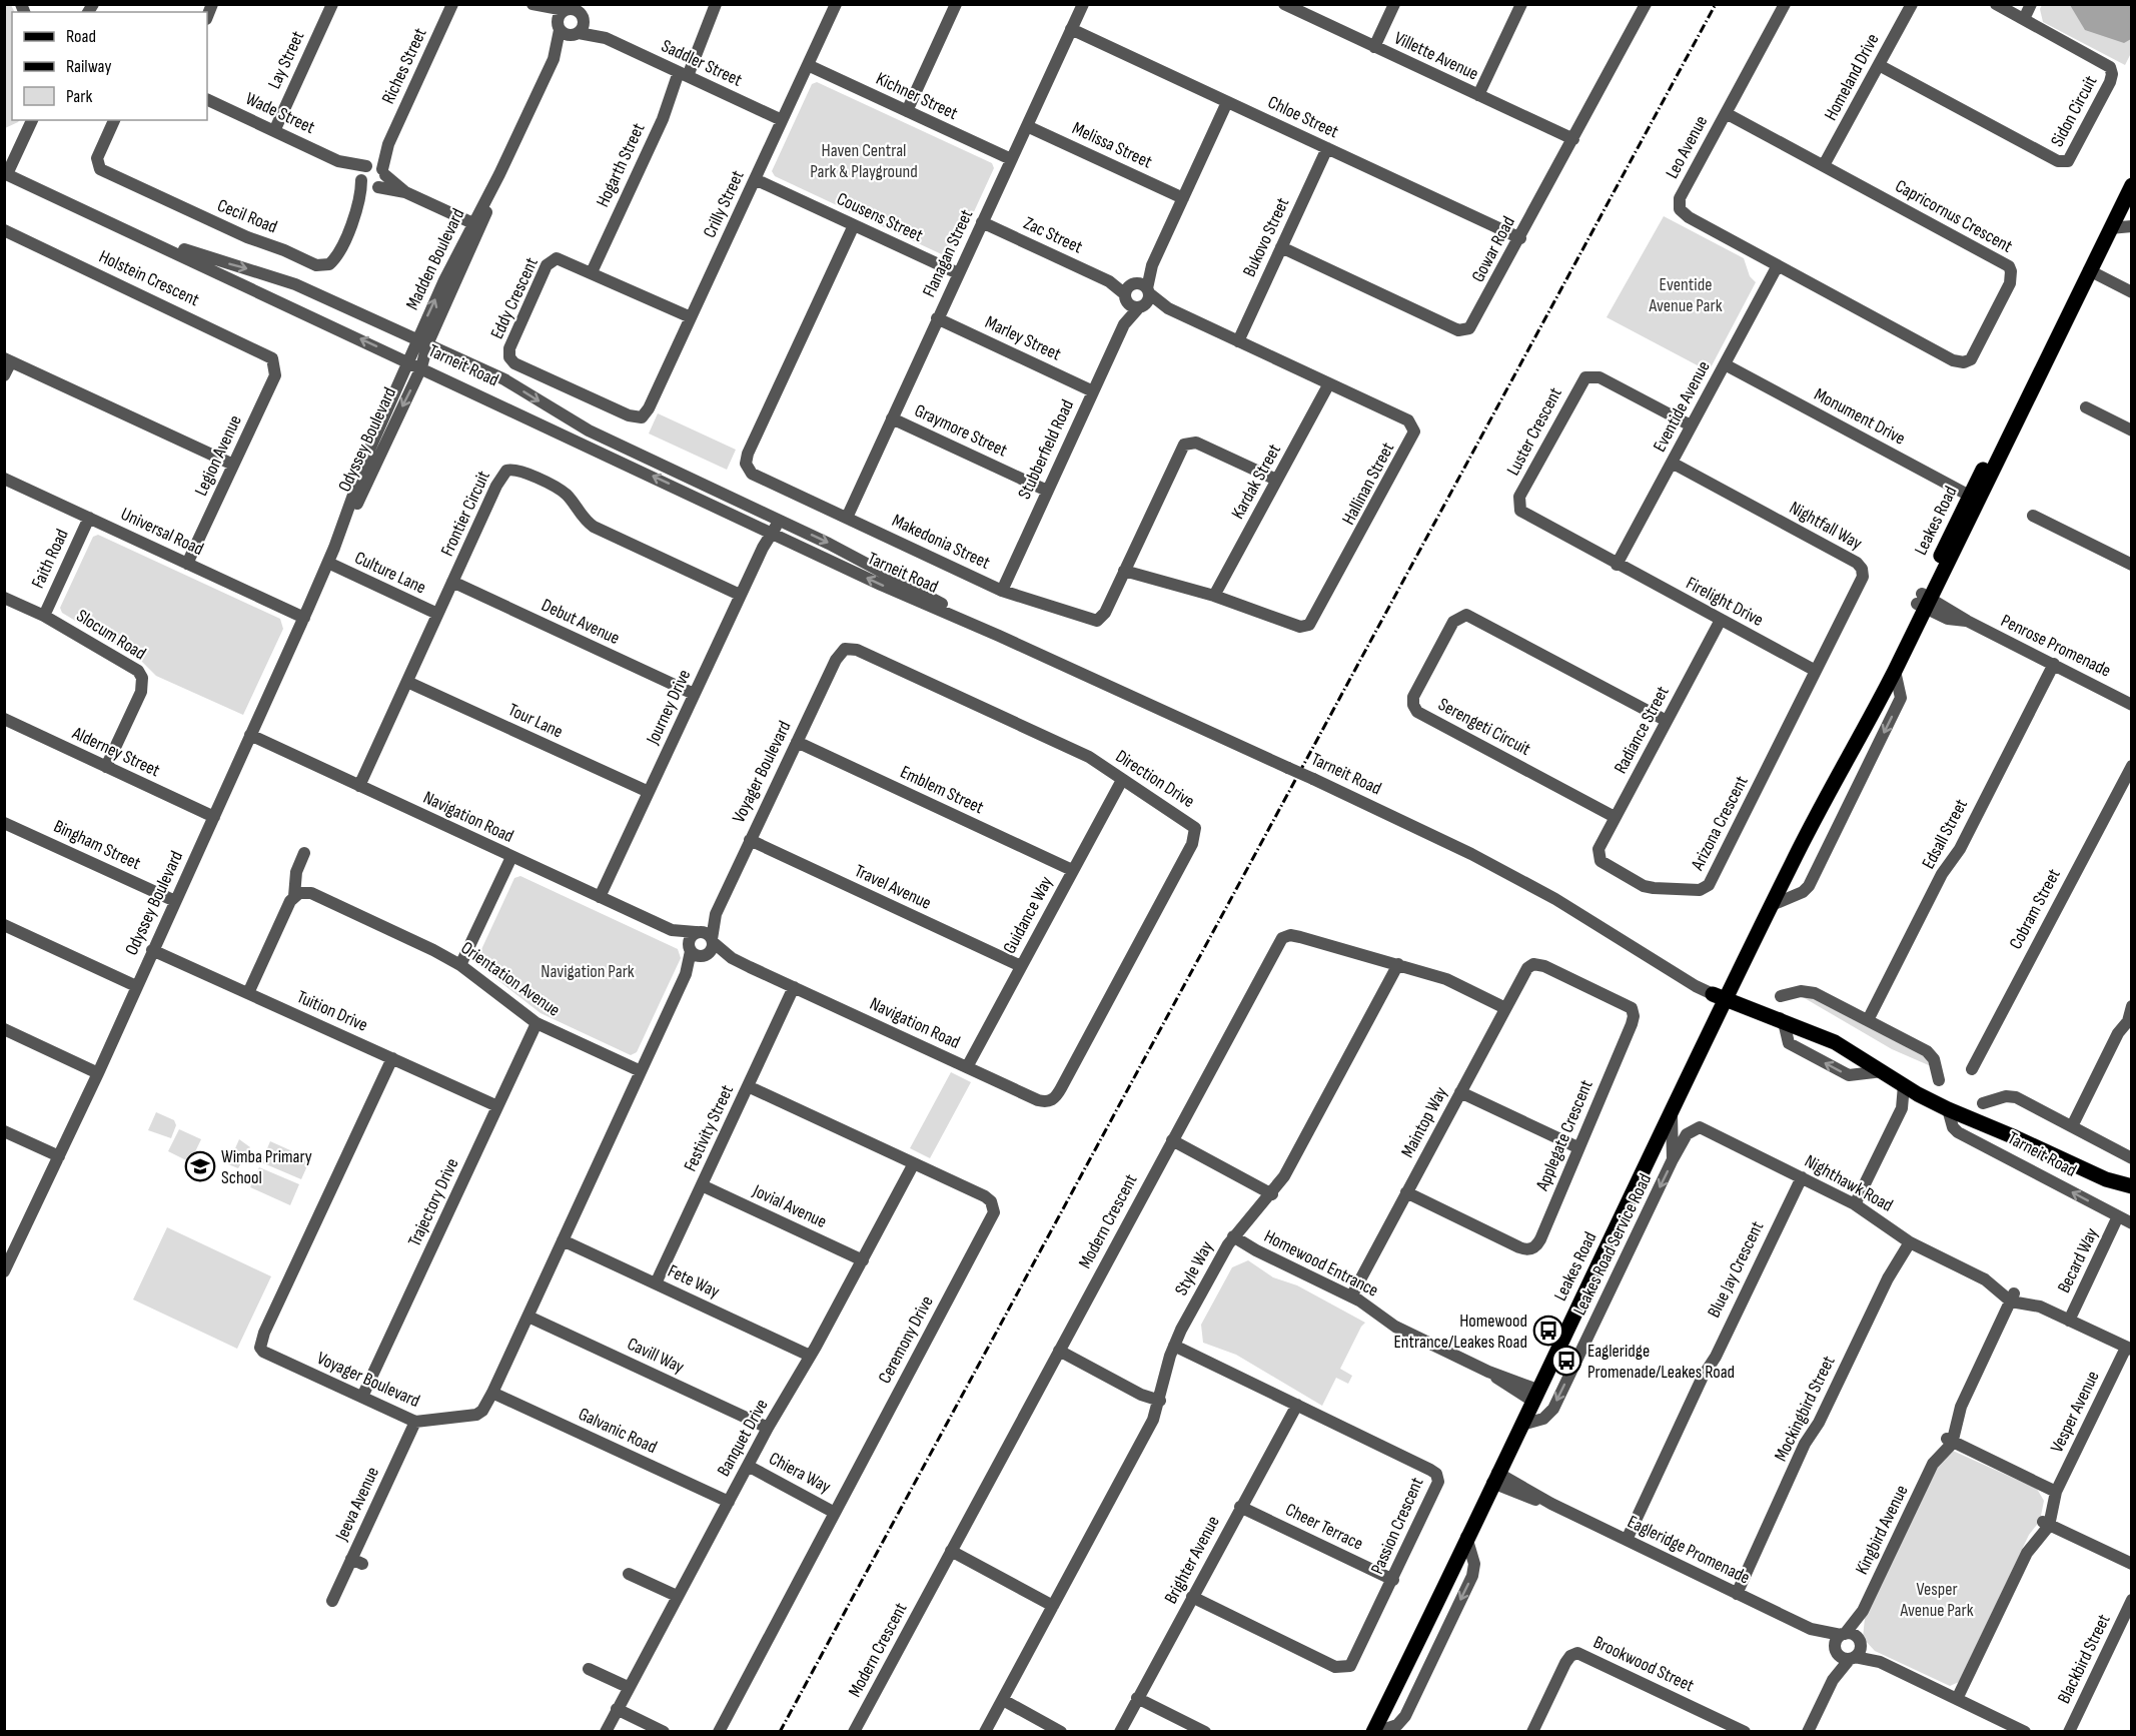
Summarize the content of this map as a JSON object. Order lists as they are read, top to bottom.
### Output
{
  "streets": {
    "main road": ["Tarneit Road", "Leakes Road"],
    "street": [
      "Villette Avenue",
      "Lay Street",
      "Saddler Street",
      "Riches Street",
      "Homeland Drive",
      "Kichner Street",
      "Sidon Circuit",
      "Wade Street",
      "Chloe Street",
      "Melissa Street",
      "Leo Avenue",
      "Hogarth Street",
      "Crilly Street",
      "Cecil Road",
      "Capricornus Crescent",
      "Cousens Street",
      "Zac Street",
      "Bukovo Street",
      "Gowar Road",
      "Flanagan Street",
      "Madden Boulevard",
      "Holstein Crescent",
      "Eddy Crescent",
      "Marley Street",
      "Eventide Avenue",
      "Monument Drive",
      "Graymore Street",
      "Luster Crescent",
      "Odyssey Boulevard",
      "Stubberfield Road",
      "Legion Avenue",
      "Kardak Street",
      "Hallinan Street",
      "Frontier Circuit",
      "Nightfall Way",
      "Universal Road",
      "Makedonia Street",
      "Faith Road",
      "Culture Lane",
      "Firelight Drive",
      "Debut Avenue",
      "Slocum Road",
      "Penrose Promenade",
      "Journey Drive",
      "Tour Lane",
      "Serengeti Circuit",
      "Radiance Street",
      "Alderney Street",
      "Voyager Boulevard",
      "Direction Drive",
      "Emblem Street",
      "Navigation Road",
      "Arizona Crescent",
      "Edsall Street",
      "Bingham Street",
      "Travel Avenue",
      "Cobram Street",
      "Guidance Way",
      "Orientation Avenue",
      "Tuition Drive",
      "Maintop Way",
      "Festivity Street",
      "Applegate Crescent",
      "Nighthawk Road",
      "Trajectory Drive",
      "Jovial Avenue",
      "Modern Crescent",
      "Leakes Road Service Road",
      "Becard Way",
      "Homewood Entrance",
      "Style Way",
      "Blue Jay Crescent",
      "Fete Way",
      "Ceremony Drive",
      "Cavill Way",
      "Mockingbird Street",
      "Vesper Avenue",
      "Galvanic Road",
      "Banquet Drive",
      "Chiera Way",
      "Jeeva Avenue",
      "Passion Crescent",
      "Cheer Terrace",
      "Kingbird Avenue",
      "Eagleridge Promenade",
      "Brighter Avenue",
      "Blackbird Street",
      "Brookwood Street"
    ]
  },
  "crossings": [
    ["Villette Avenue", "Gowar Road"],
    ["Lay Street", "Wade Street"],
    ["Saddler Street", "Hogarth Street"],
    ["Saddler Street", "Crilly Street"],
    ["Saddler Street", "Madden Boulevard"],
    ["Riches Street", "Wade Street"],
    ["Riches Street", "Cecil Road"],
    ["Homeland Drive", "Sidon Circuit"],
    ["Homeland Drive", "Capricornus Crescent"],
    ["Kichner Street", "Crilly Street"],
    ["Kichner Street", "Flanagan Street"],
    ["Wade Street", "Cecil Road"],
    ["Chloe Street", "Bukovo Street"],
    ["Chloe Street", "Gowar Road"],
    ["Chloe Street", "Flanagan Street"],
    ["Chloe Street", "Stubberfield Road"],
    ["Melissa Street", "Flanagan Street"],
    ["Melissa Street", "Stubberfield Road"],
    ["Leo Avenue", "Capricornus Crescent"],
    ["Leo Avenue", "Eventide Avenue"],
    ["Hogarth Street", "Eddy Crescent"],
    ["Crilly Street", "Cousens Street"],
    ["Crilly Street", "Eddy Crescent"],
    ["Capricornus Crescent", "Eventide Avenue"],
    ["Cousens Street", "Flanagan Street"],
    ["Cousens Street", "Makedonia Street"],
    ["Zac Street", "Flanagan Street"],
    ["Zac Street", "Stubberfield Road"],
    ["Zac Street", "Hallinan Street"],
    ["Bukovo Street", "Gowar Road"],
    ["Bukovo Street", "Hallinan Street"],
    ["Flanagan Street", "Marley Street"],
    ["Flanagan Street", "Graymore Street"],
    ["Flanagan Street", "Makedonia Street"],
    ["Madden Boulevard", "Tarneit Road"],
    ["Madden Boulevard", "Odyssey Boulevard"],
    ["Holstein Crescent", "Legion Avenue"],
    ["Marley Street", "Stubberfield Road"],
    ["Tarneit Road", "Odyssey Boulevard"],
    ["Tarneit Road", "Leakes Road"],
    ["Tarneit Road", "Journey Drive"],
    ["Tarneit Road", "Becard Way"],
    ["Eventide Avenue", "Monument Drive"],
    ["Eventide Avenue", "Luster Crescent"],
    ["Eventide Avenue", "Nightfall Way"],
    ["Eventide Avenue", "Firelight Drive"],
    ["Monument Drive", "Leakes Road"],
    ["Graymore Street", "Stubberfield Road"],
    ["Luster Crescent", "Firelight Drive"],
    ["Odyssey Boulevard", "Universal Road"],
    ["Odyssey Boulevard", "Culture Lane"],
    ["Odyssey Boulevard", "Alderney Street"],
    ["Odyssey Boulevard", "Navigation Road"],
    ["Odyssey Boulevard", "Bingham Street"],
    ["Odyssey Boulevard", "Tuition Drive"],
    ["Stubberfield Road", "Hallinan Street"],
    ["Stubberfield Road", "Makedonia Street"],
    ["Legion Avenue", "Universal Road"],
    ["Kardak Street", "Hallinan Street"],
    ["Kardak Street", "Makedonia Street"],
    ["Hallinan Street", "Makedonia Street"],
    ["Frontier Circuit", "Culture Lane"],
    ["Frontier Circuit", "Debut Avenue"],
    ["Frontier Circuit", "Journey Drive"],
    ["Frontier Circuit", "Tour Lane"],
    ["Frontier Circuit", "Navigation Road"],
    ["Leakes Road", "Penrose Promenade"],
    ["Leakes Road", "Leakes Road Service Road"],
    ["Leakes Road", "Homewood Entrance"],
    ["Leakes Road", "Eagleridge Promenade"],
    ["Nightfall Way", "Firelight Drive"],
    ["Nightfall Way", "Arizona Crescent"],
    ["Universal Road", "Faith Road"],
    ["Faith Road", "Slocum Road"],
    ["Firelight Drive", "Radiance Street"],
    ["Firelight Drive", "Arizona Crescent"],
    ["Debut Avenue", "Journey Drive"],
    ["Slocum Road", "Alderney Street"],
    ["Penrose Promenade", "Edsall Street"],
    ["Journey Drive", "Tour Lane"],
    ["Journey Drive", "Navigation Road"],
    ["Serengeti Circuit", "Radiance Street"],
    ["Radiance Street", "Arizona Crescent"],
    ["Voyager Boulevard", "Direction Drive"],
    ["Voyager Boulevard", "Emblem Street"],
    ["Voyager Boulevard", "Navigation Road"],
    ["Voyager Boulevard", "Travel Avenue"],
    ["Voyager Boulevard", "Orientation Avenue"],
    ["Voyager Boulevard", "Tuition Drive"],
    ["Voyager Boulevard", "Trajectory Drive"],
    ["Voyager Boulevard", "Fete Way"],
    ["Voyager Boulevard", "Cavill Way"],
    ["Voyager Boulevard", "Galvanic Road"],
    ["Voyager Boulevard", "Jeeva Avenue"],
    ["Direction Drive", "Navigation Road"],
    ["Direction Drive", "Guidance Way"],
    ["Emblem Street", "Guidance Way"],
    ["Navigation Road", "Guidance Way"],
    ["Navigation Road", "Festivity Street"],
    ["Travel Avenue", "Guidance Way"],
    ["Orientation Avenue", "Trajectory Drive"],
    ["Tuition Drive", "Trajectory Drive"],
    ["Maintop Way", "Applegate Crescent"],
    ["Maintop Way", "Modern Crescent"],
    ["Maintop Way", "Homewood Entrance"],
    ["Festivity Street", "Jovial Avenue"],
    ["Festivity Street", "Fete Way"],
    ["Festivity Street", "Ceremony Drive"],
    ["Nighthawk Road", "Leakes Road Service Road"],
    ["Nighthawk Road", "Becard Way"],
    ["Nighthawk Road", "Blue Jay Crescent"],
    ["Nighthawk Road", "Mockingbird Street"],
    ["Nighthawk Road", "Vesper Avenue"],
    ["Nighthawk Road", "Kingbird Avenue"],
    ["Jovial Avenue", "Banquet Drive"],
    ["Modern Crescent", "Style Way"],
    ["Homewood Entrance", "Style Way"],
    ["Style Way", "Passion Crescent"],
    ["Blue Jay Crescent", "Eagleridge Promenade"],
    ["Fete Way", "Banquet Drive"],
    ["Ceremony Drive", "Banquet Drive"],
    ["Ceremony Drive", "Chiera Way"],
    ["Cavill Way", "Banquet Drive"],
    ["Mockingbird Street", "Eagleridge Promenade"],
    ["Galvanic Road", "Banquet Drive"],
    ["Banquet Drive", "Chiera Way"],
    ["Passion Crescent", "Cheer Terrace"],
    ["Passion Crescent", "Brighter Avenue"],
    ["Cheer Terrace", "Brighter Avenue"],
    ["Kingbird Avenue", "Eagleridge Promenade"]
  ],
  "one_way": ["Leakes Road Service Road"],
  "parks": [
    "Haven Central Park & Playground",
    "Eventide Avenue Park",
    "Navigation Park",
    "Vesper Avenue Park"
  ],
  "places": {
    "school or university": ["Wimba Primary School"],
    "bus stop": ["Homewood Entrance/Leakes Road", "Eagleridge Promenade/Leakes Road"]
  },
  "legend": ["Road", "Railway", "Park"]
}
